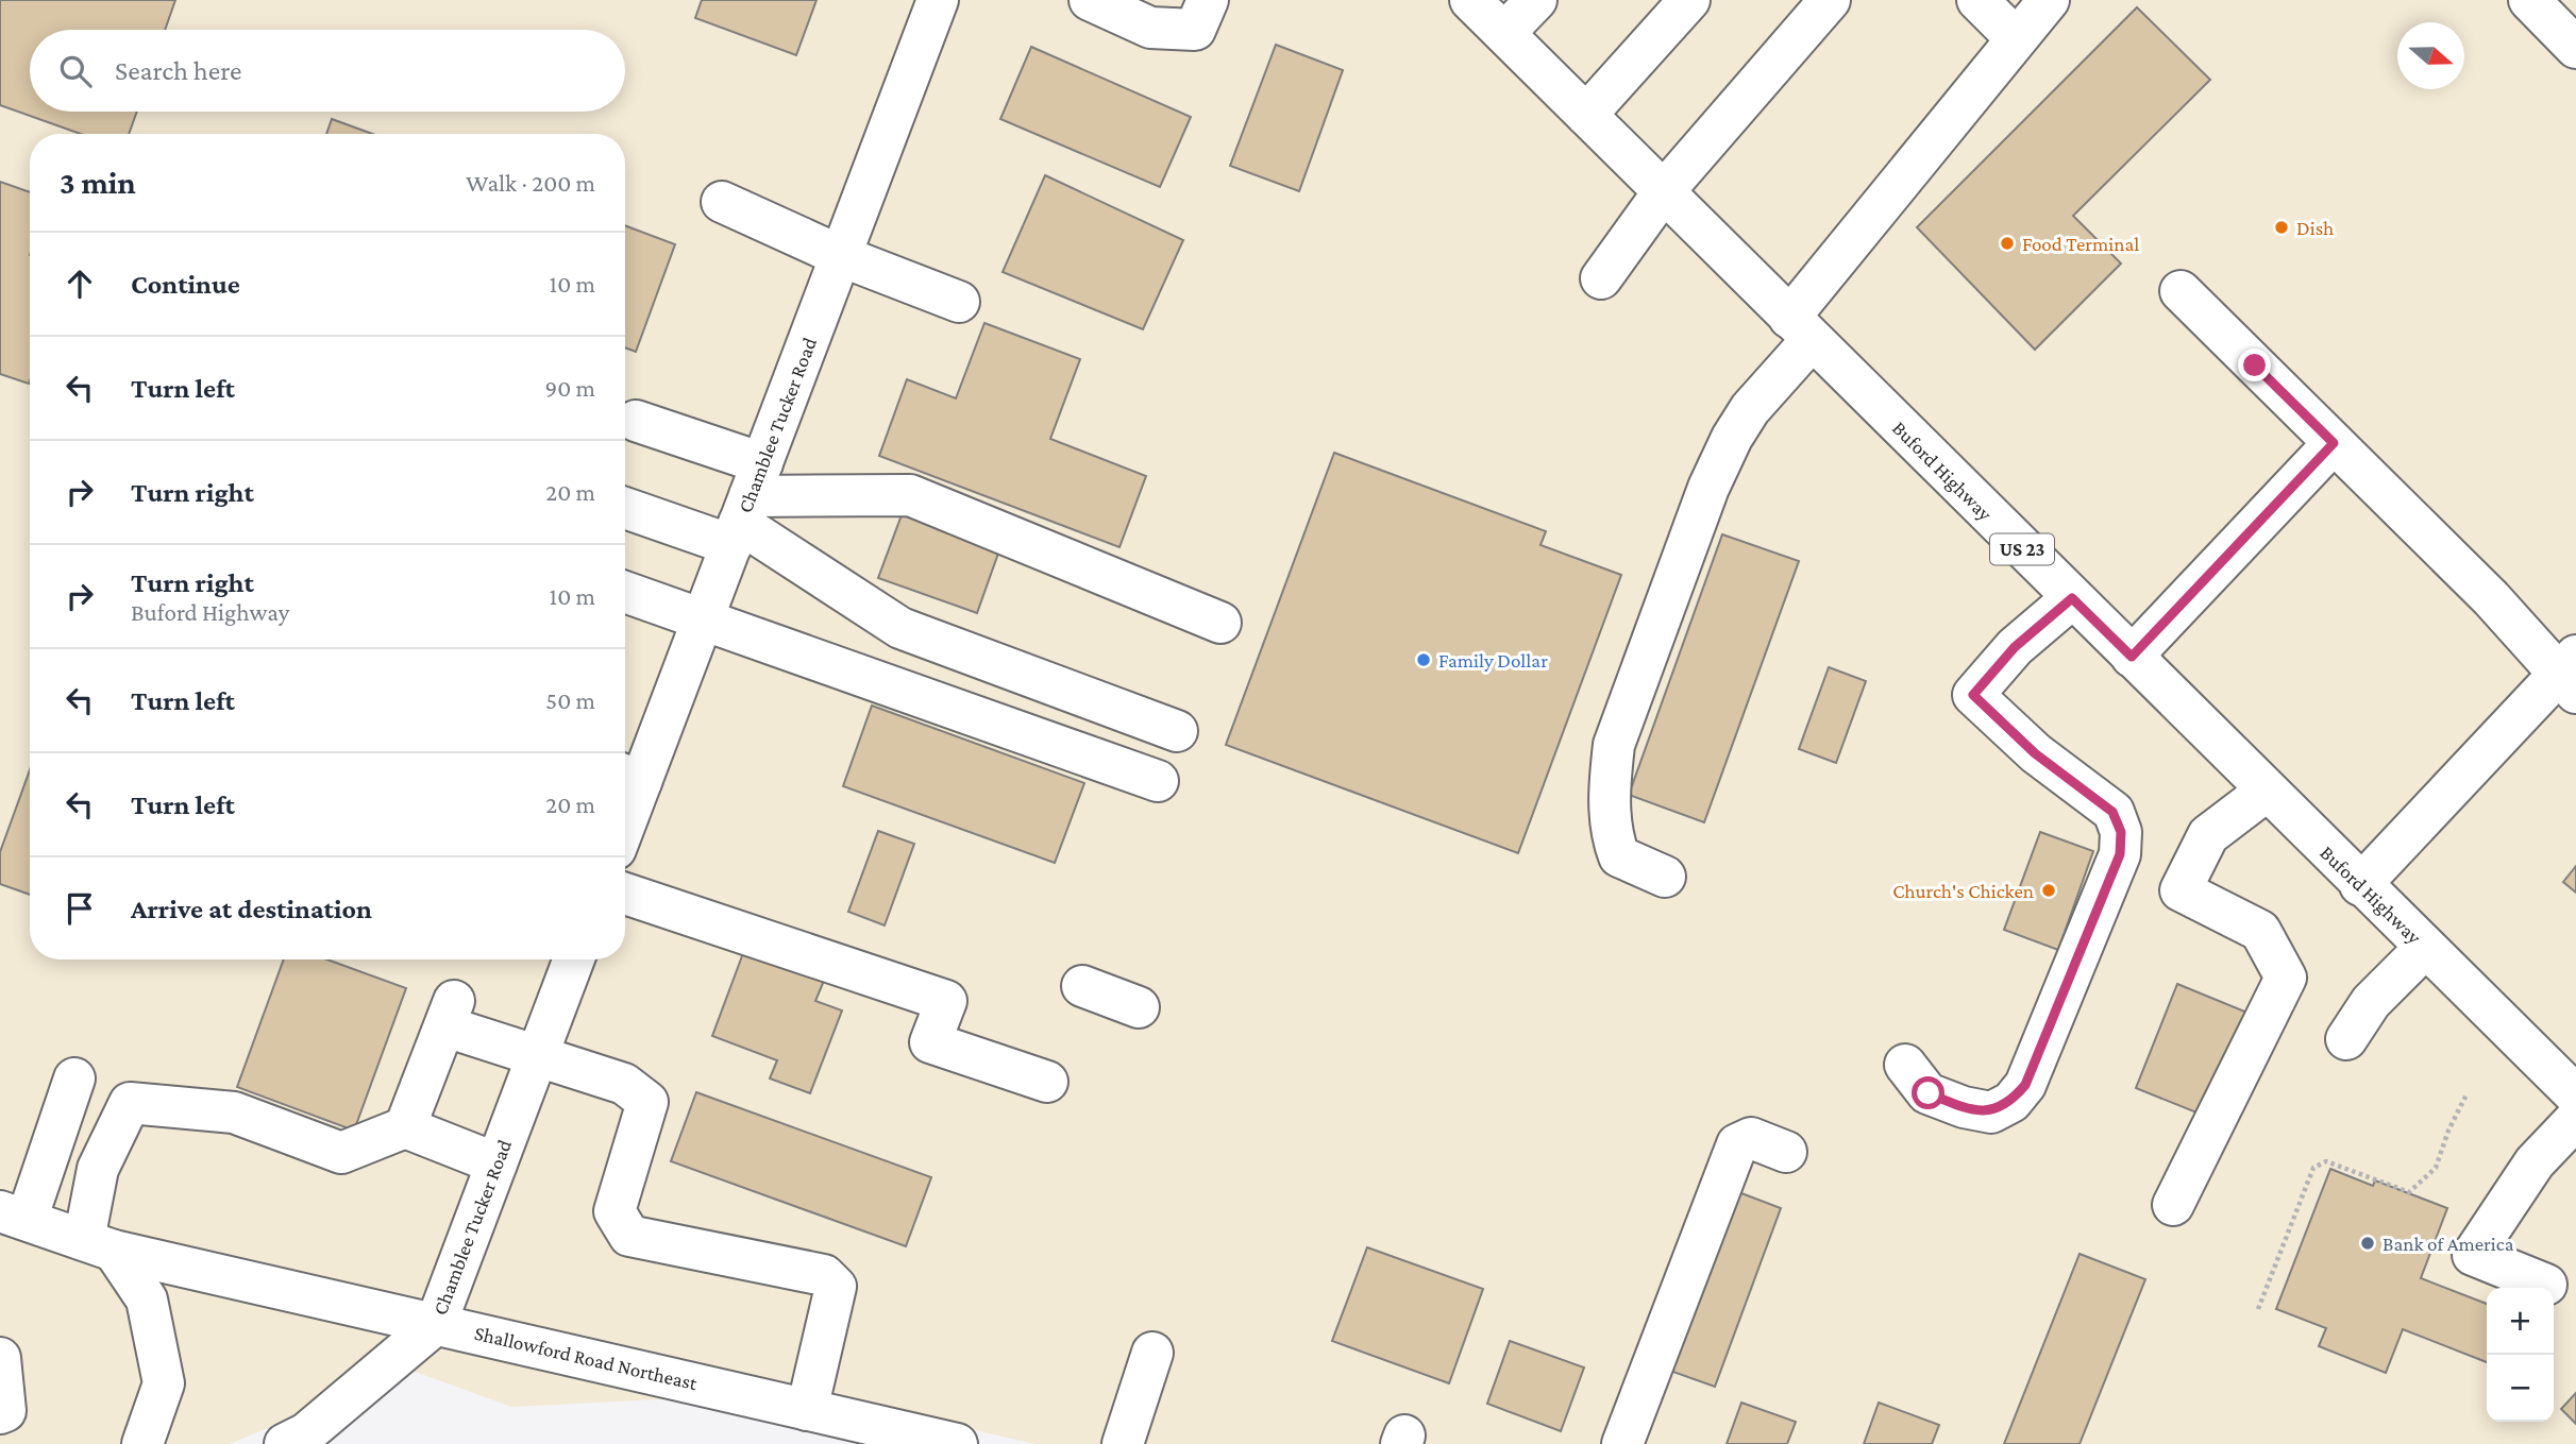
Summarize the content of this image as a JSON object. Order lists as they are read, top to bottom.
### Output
{
  "streets": {
    "main road": [
      "Chamblee Tucker Road",
      "Buford Highway",
      "US 23",
      "Shallowford Road Northeast"
    ]
  },
  "crossings": [
    ["Chamblee Tucker Road", "Shallowford Road Northeast"]
  ],
  "places": [
    "Dish",
    "Food Terminal",
    "Family Dollar",
    "Church's Chicken",
    "Bank of America"
  ],
  "north": "right",
  "page": {
    "search": "Search here",
    "heading": ["3 min", "Walk · 200 m"],
    "list": [
      ["Continue", "10 m"],
      ["Turn left", "90 m"],
      ["Turn right", "20 m"],
      ["Turn right", "Buford Highway", "10 m"],
      ["Turn left", "50 m"],
      ["Turn left", "20 m"],
      "Arrive at destination"
    ],
    "map_buttons": ["+", "−"]
  }
}
